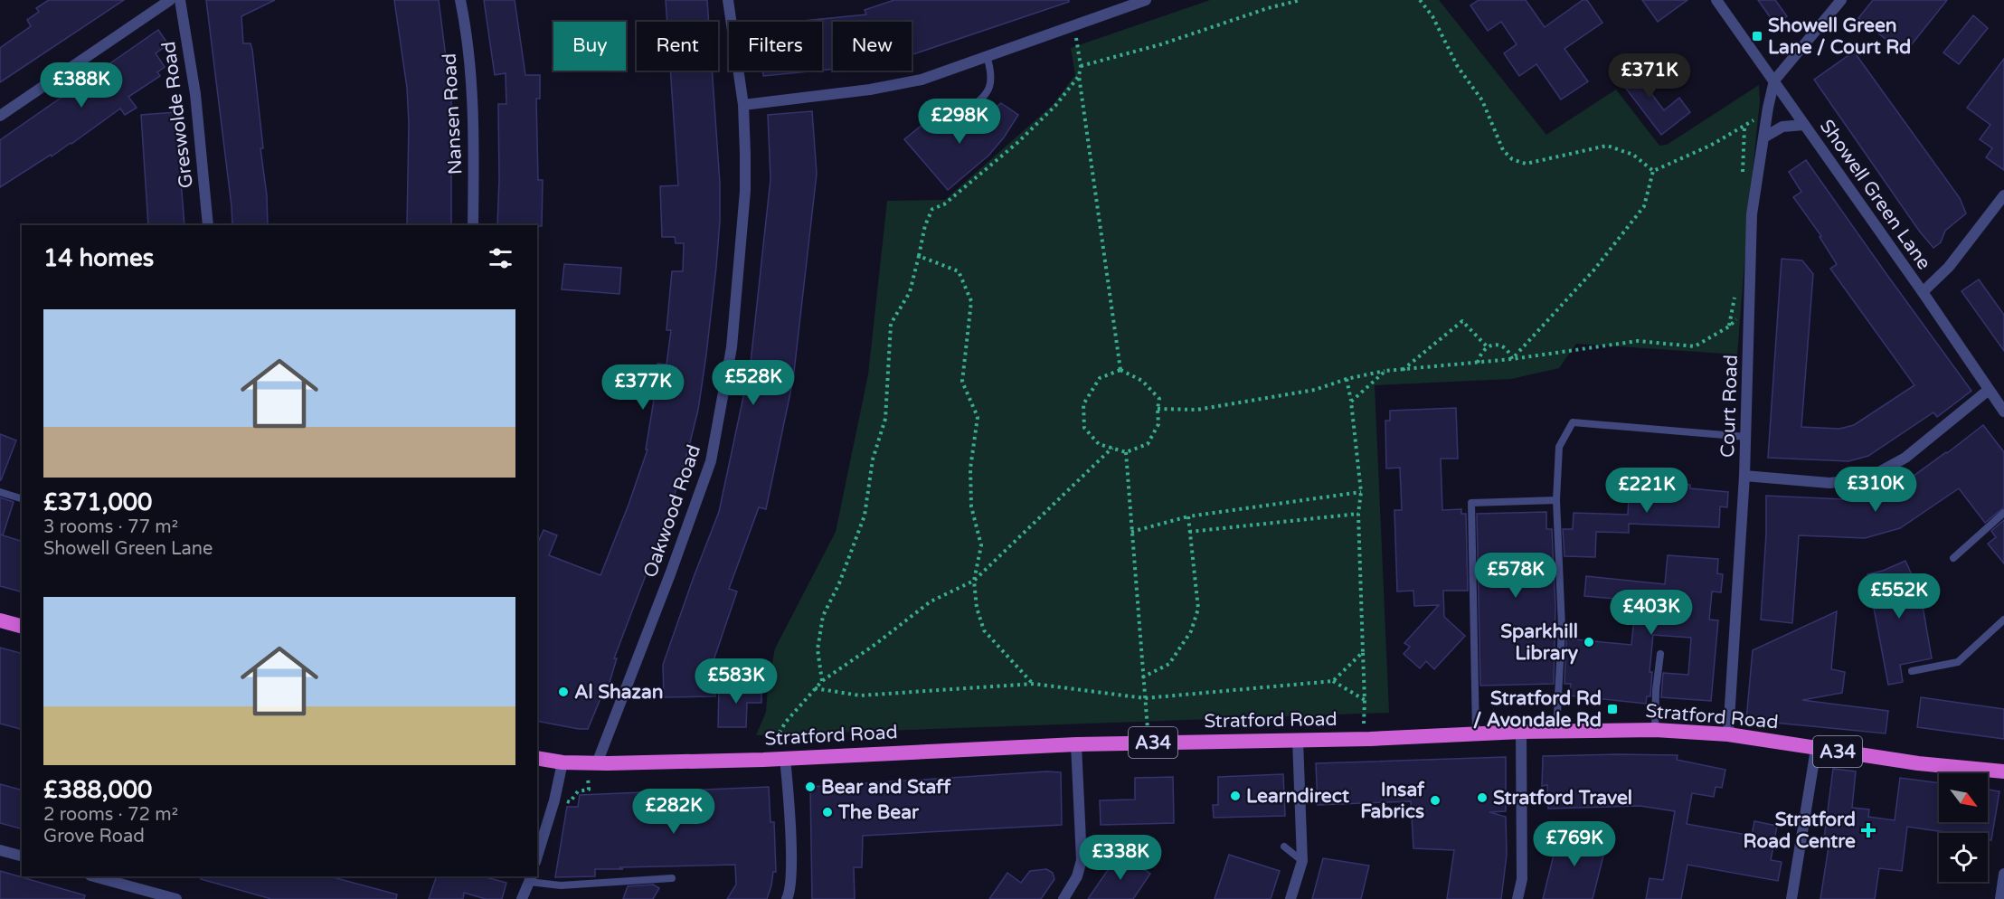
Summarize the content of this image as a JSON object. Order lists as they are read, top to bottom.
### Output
{
  "streets": {
    "highway": ["Stratford Road", "A34"],
    "street": [
      "Nansen Road",
      "Greswolde Road",
      "Showell Green Lane",
      "Court Road",
      "Oakwood Road"
    ]
  },
  "crossings": [
    ["Showell Green Lane", "Court Road"],
    ["Court Road", "Stratford Road"],
    ["Oakwood Road", "Stratford Road"]
  ],
  "places": {
    "transit": ["Showell Green Lane / Court Rd", "Stratford Rd / Avondale Rd"],
    "other": [
      "Sparkhill Library",
      "Al Shazan",
      "Bear and Staff",
      "Learndirect",
      "Stratford Travel",
      "Insaf Fabrics",
      "The Bear"
    ],
    "health": ["Stratford Road Centre"]
  },
  "north": "bottom right",
  "page": {
    "chip": [
      "Buy",
      "Rent",
      "Filters",
      "New"
    ],
    "price": [
      "£371K",
      "£388K",
      "£298K",
      "£528K",
      "£377K",
      "£310K",
      "£221K",
      "£578K",
      "£552K",
      "£403K",
      "£583K",
      "£282K",
      "£769K",
      "£338K"
    ],
    "heading": "14 homes",
    "list": [
      {
        "name": "£371,000",
        "note": "3 rooms · 77 m² · Showell Green Lane"
      },
      {
        "name": "£388,000",
        "note": "2 rooms · 72 m² · Grove Road"
      }
    ]
  }
}
